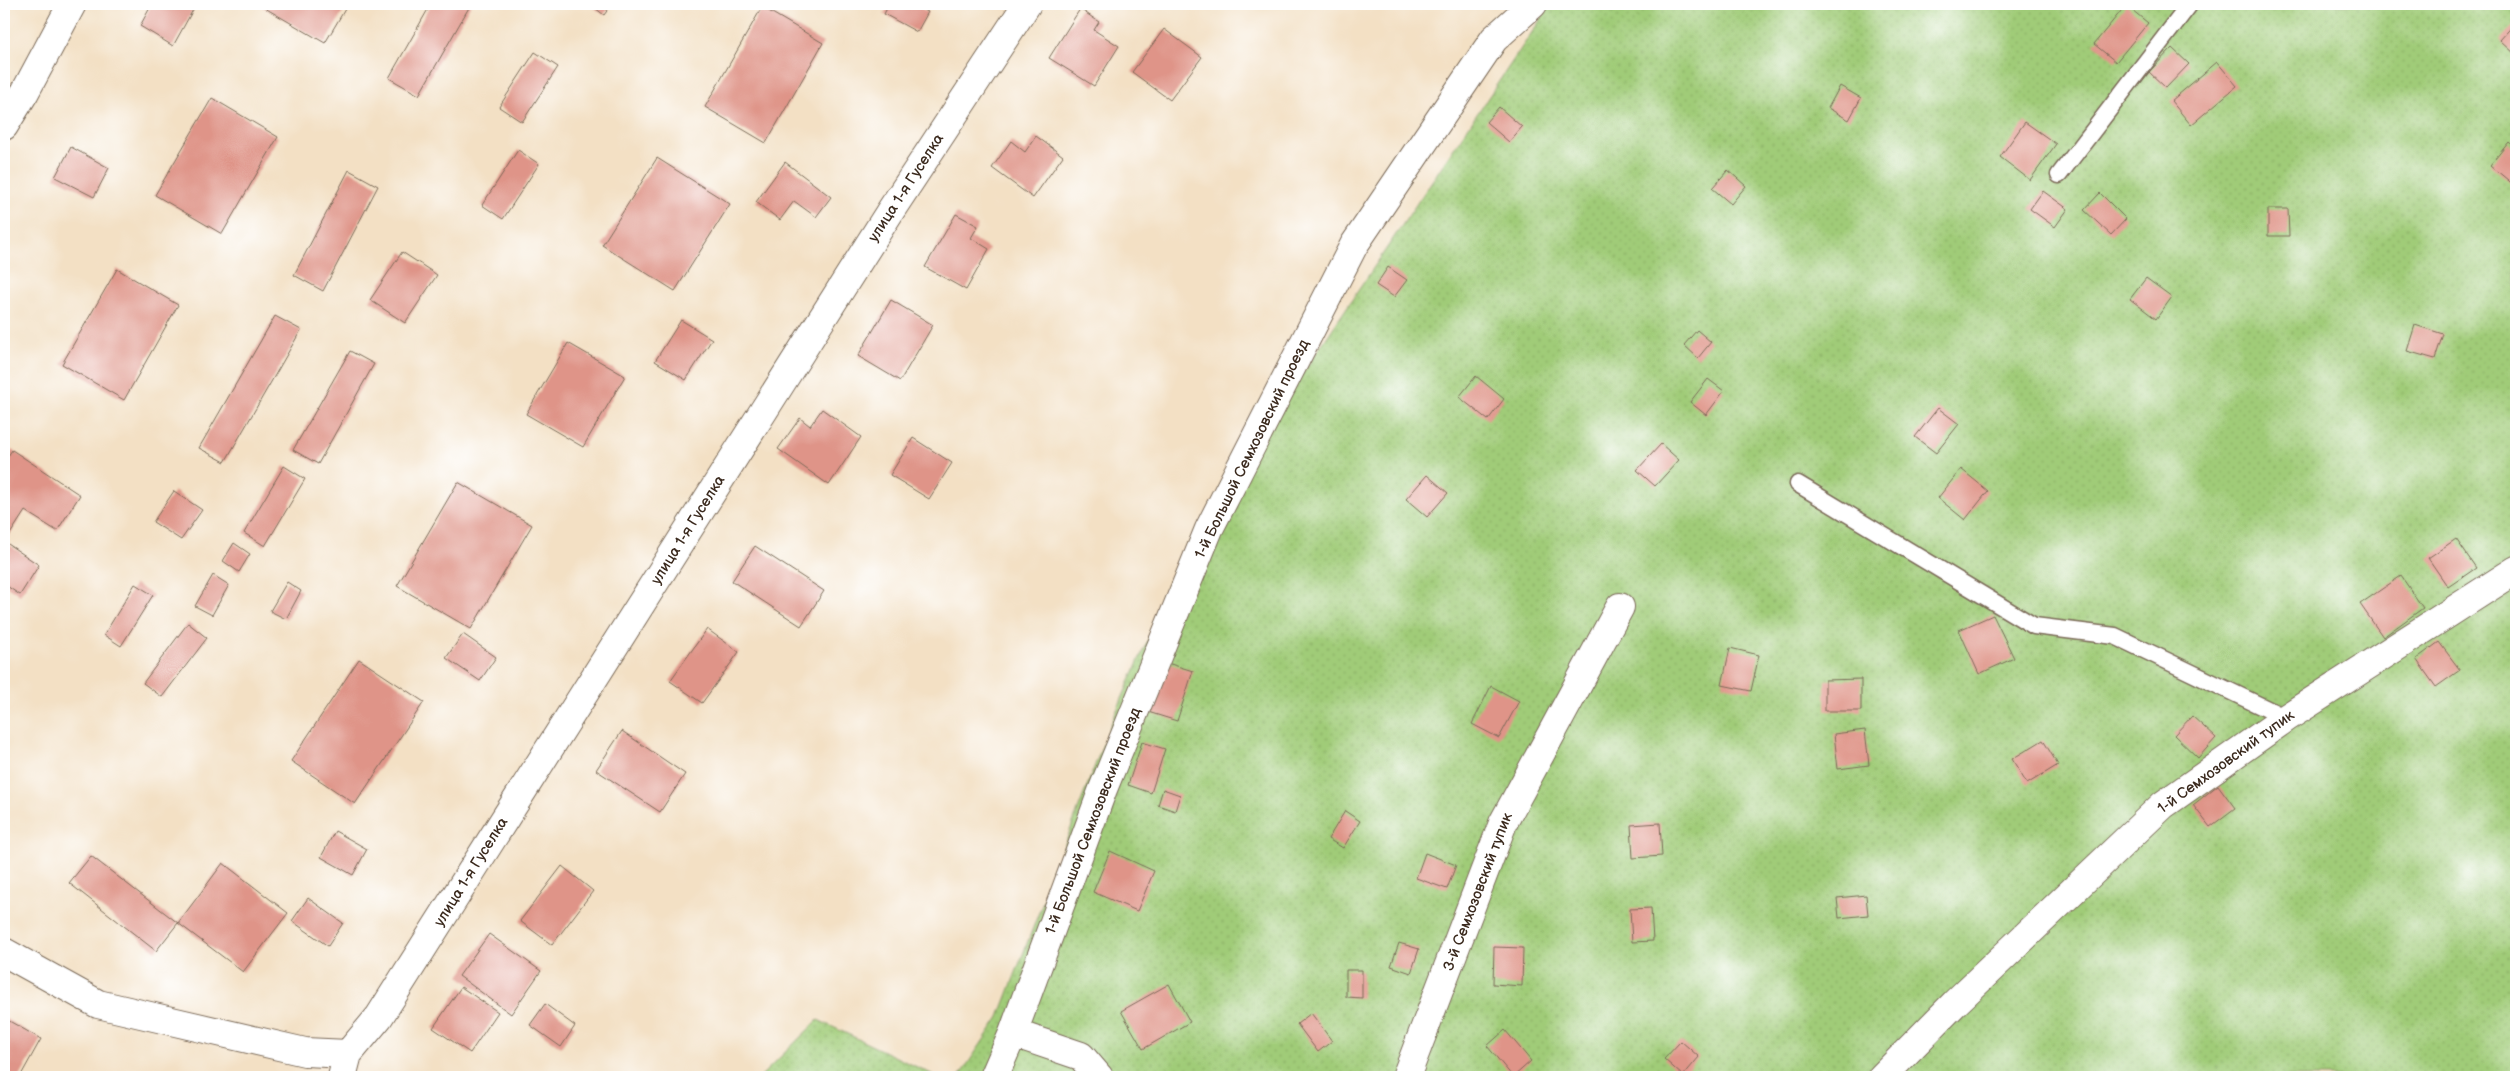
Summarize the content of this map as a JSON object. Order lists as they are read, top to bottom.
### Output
{
  "streets": {
    "street": [
      "улица 1-я Гуселка",
      "1-й Большой Семхозовский проезд",
      "1-й Семхозовский тупик",
      "3-й Семхозовский тупик"
    ]
  }
}
